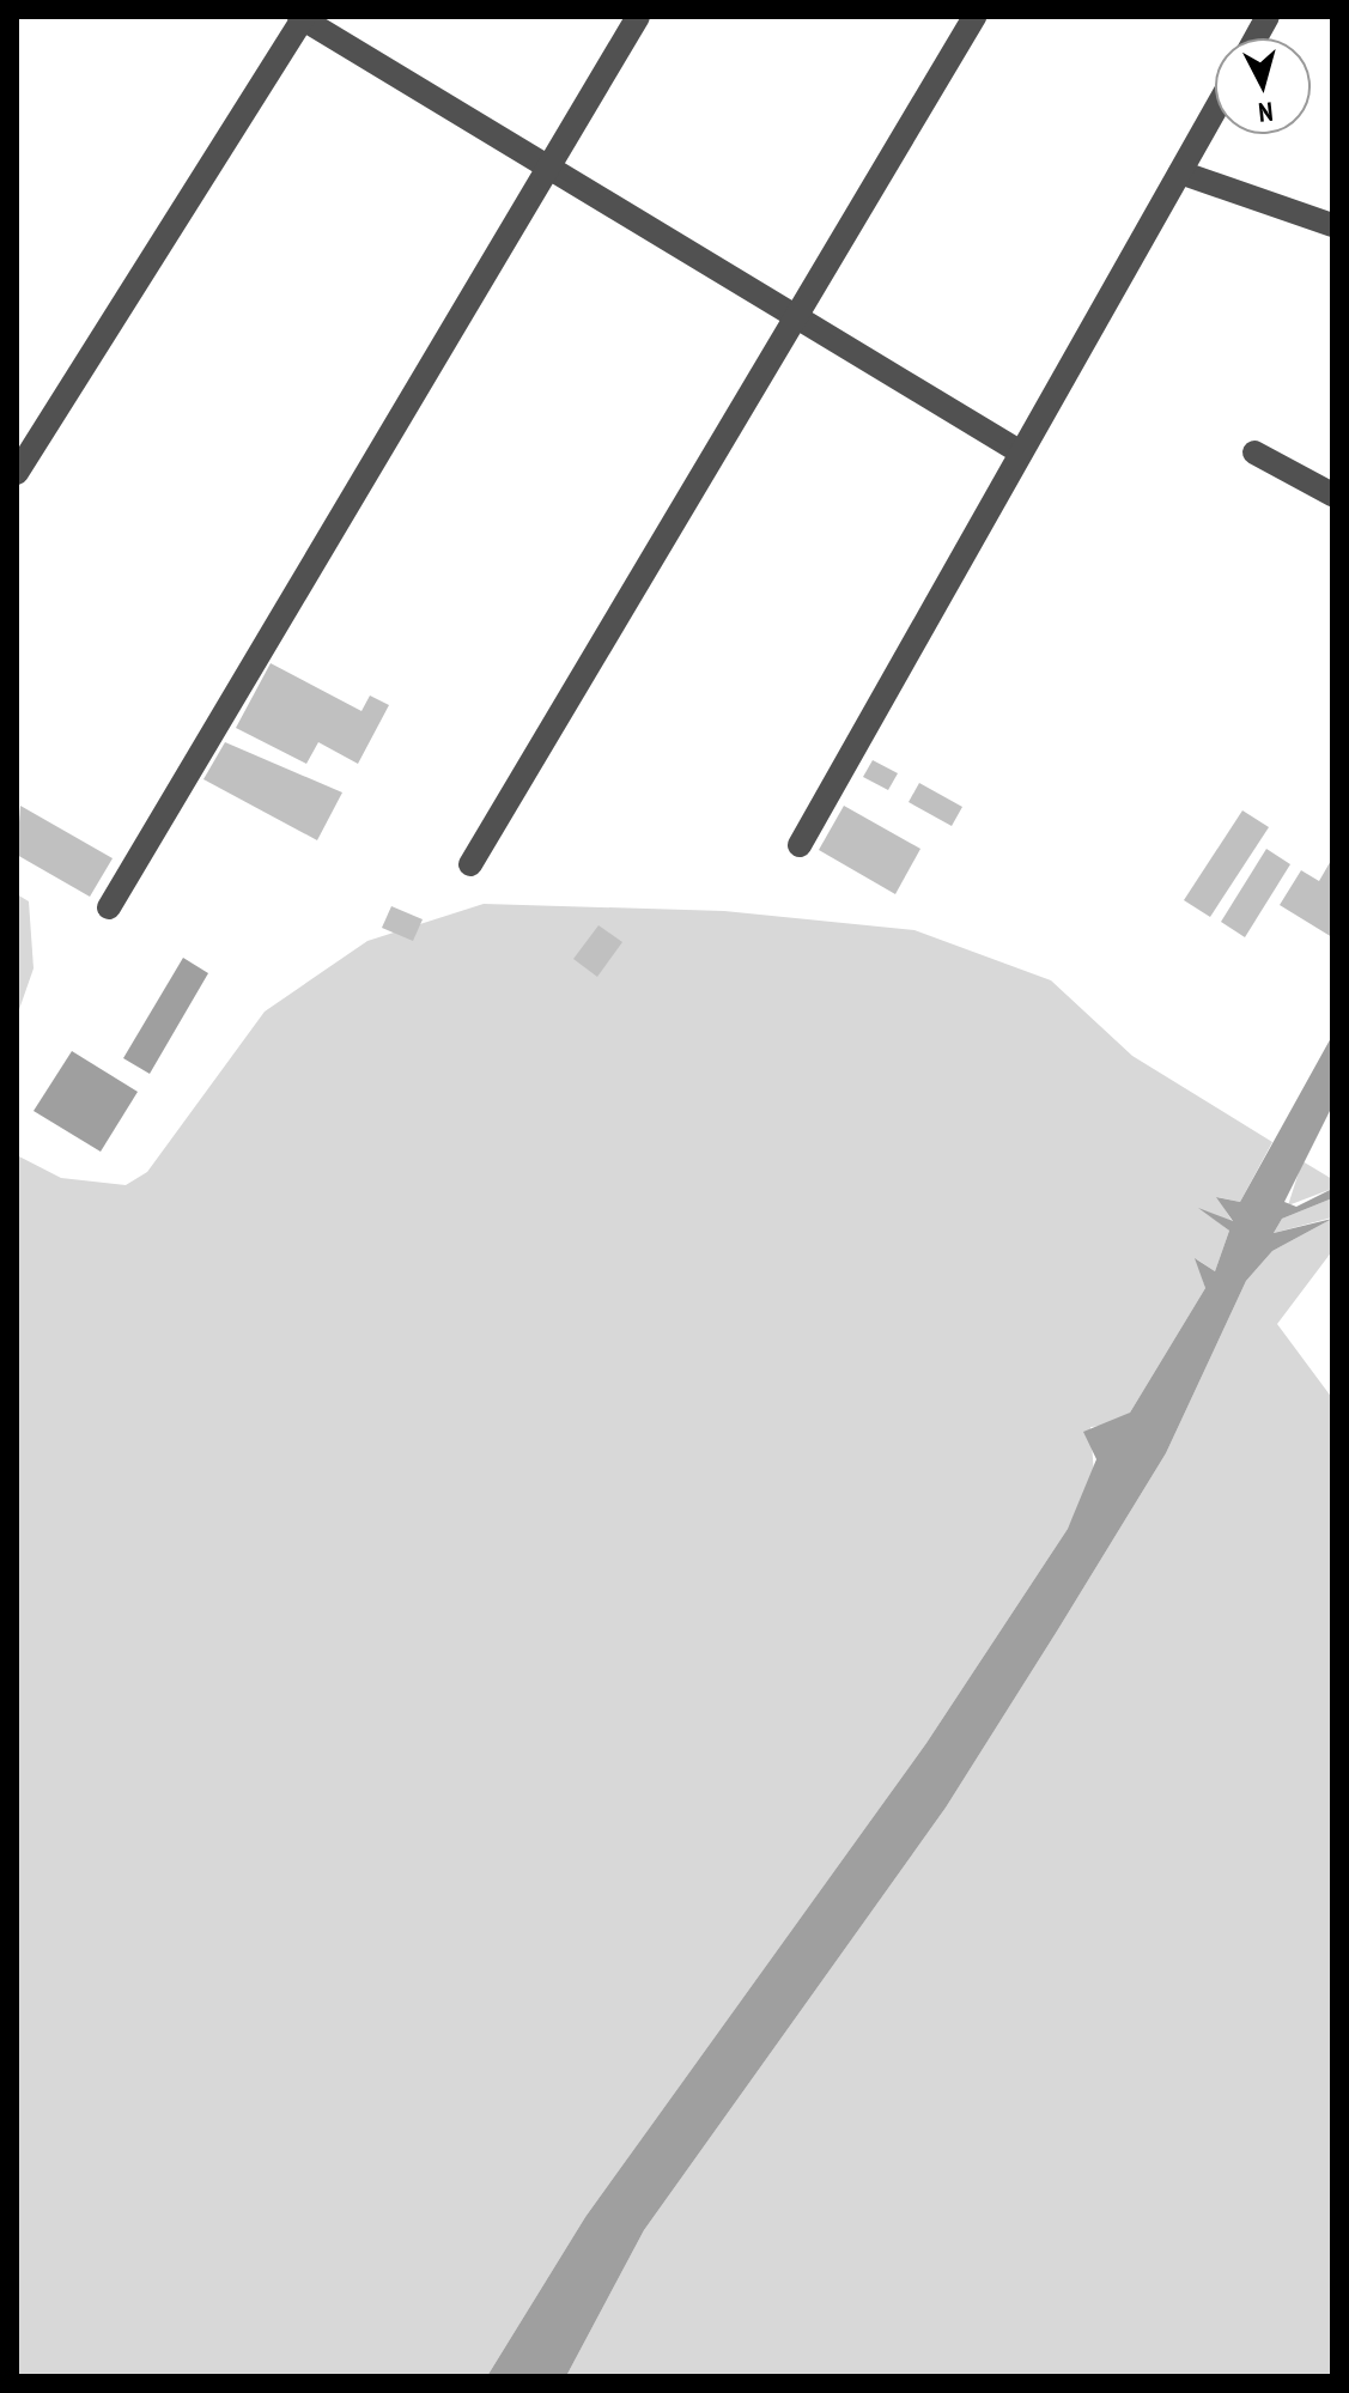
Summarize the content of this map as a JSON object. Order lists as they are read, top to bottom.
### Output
{
  "north": "bottom"
}
